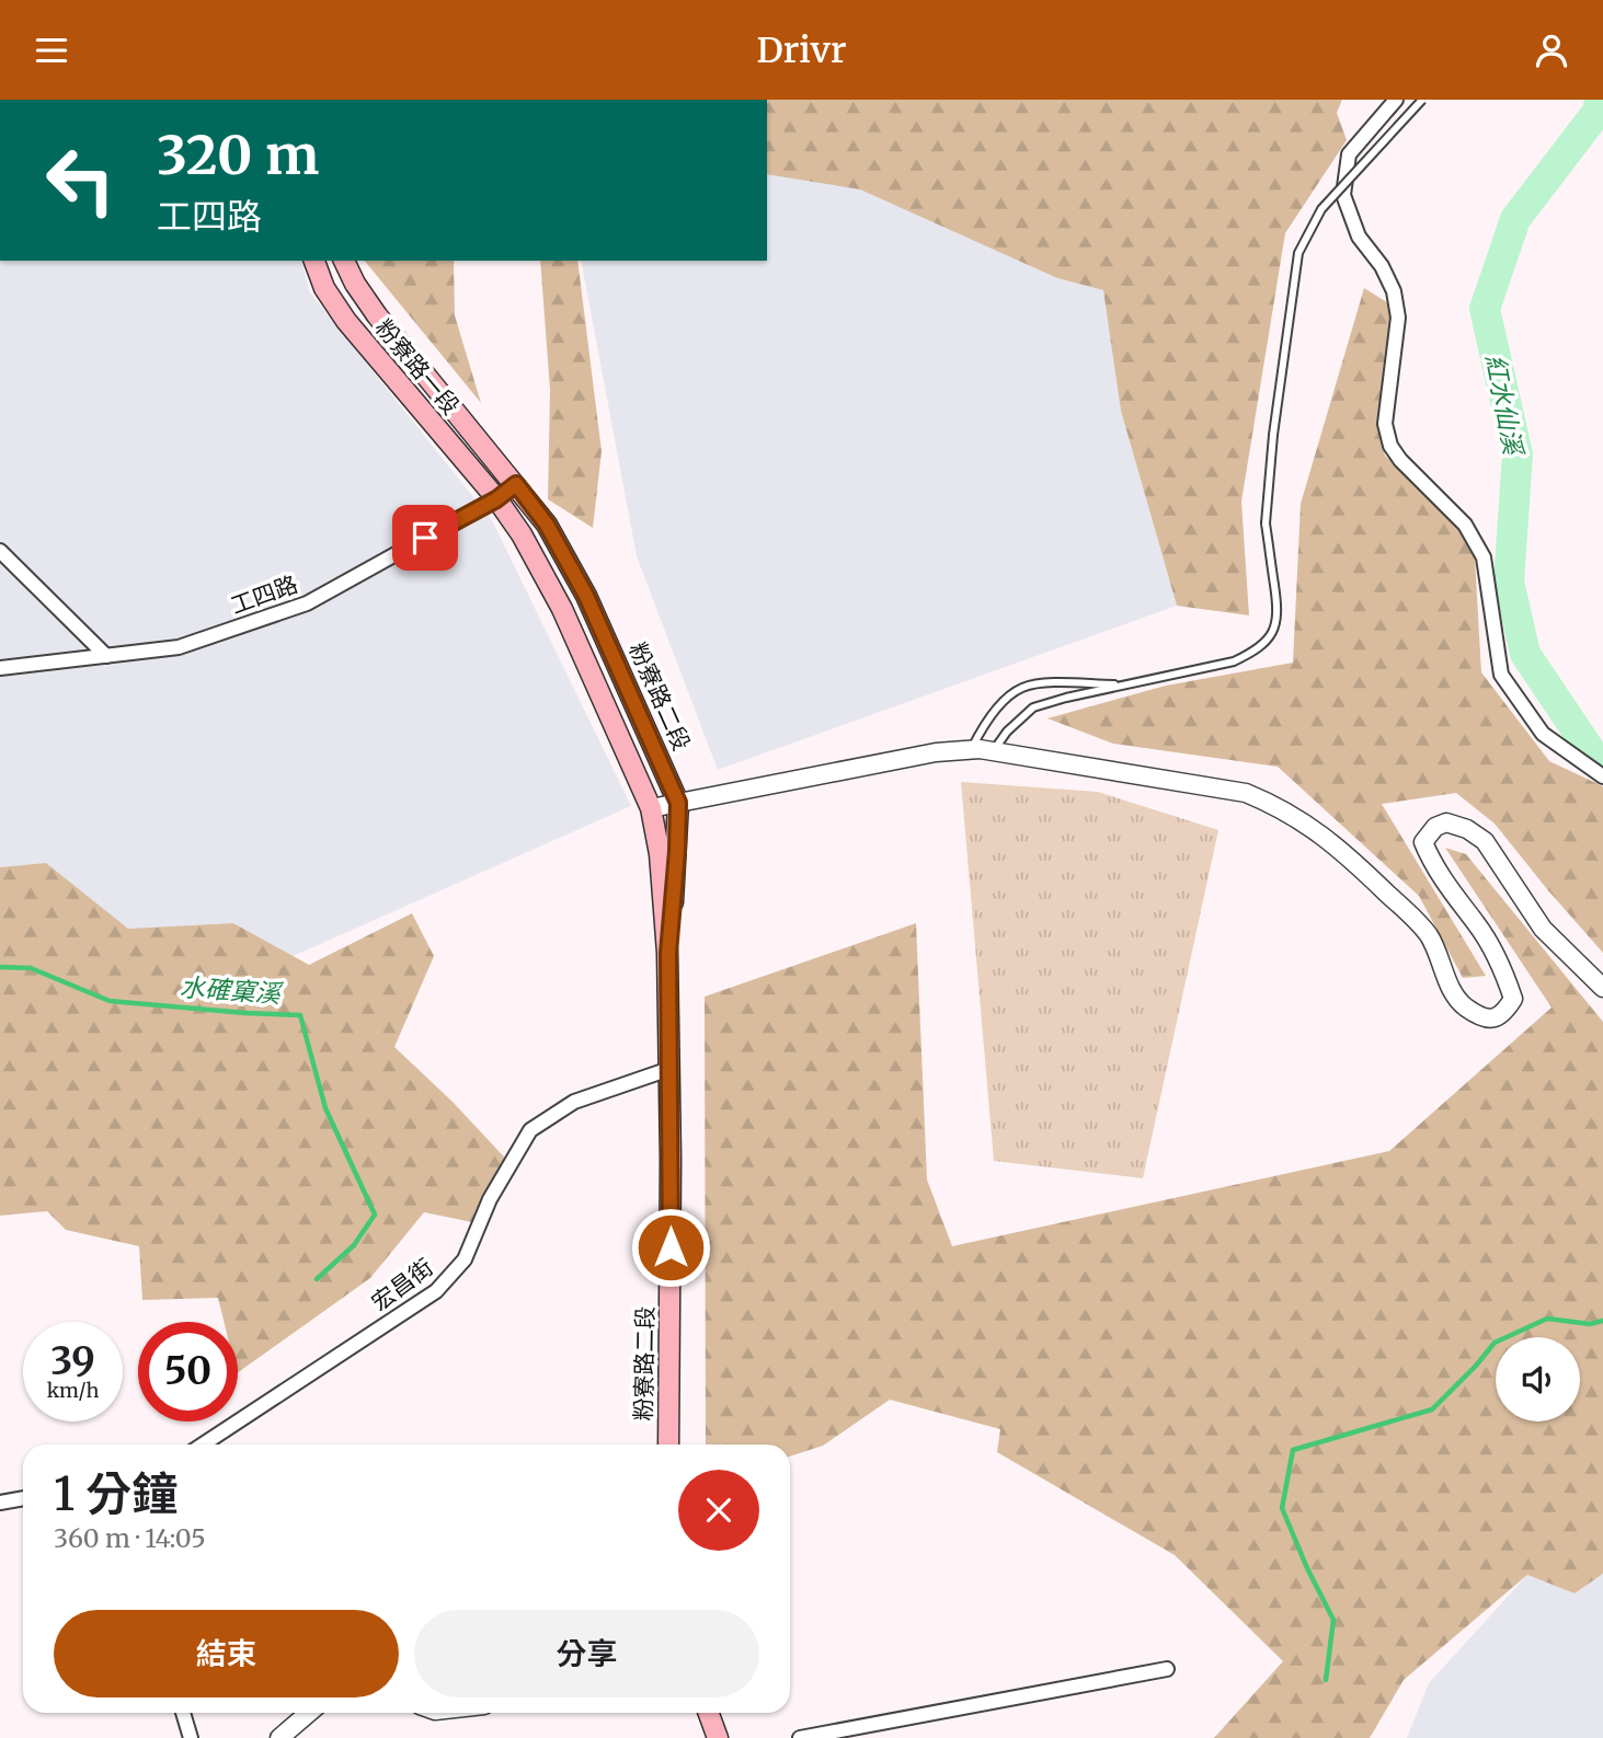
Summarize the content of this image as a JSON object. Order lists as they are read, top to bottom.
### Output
{
  "streets": {
    "main road": ["粉寮路一段", "粉寮路二段"],
    "street": ["工四路", "宏昌街"]
  },
  "crossings": [
    ["粉寮路一段", "工四路"],
    ["粉寮路一段", "粉寮路二段"],
    ["工四路", "粉寮路二段"],
    ["粉寮路二段", "宏昌街"]
  ],
  "water": ["紅水仙溪", "水確窠溪"],
  "page": {
    "header": "Drivr",
    "turn": ["320 m", "工四路"],
    "speed": "39 km/h",
    "limit": "50",
    "heading": ["1 分鐘", "360 m · 14:05"],
    "buttons": ["結束", "分享"]
  }
}
